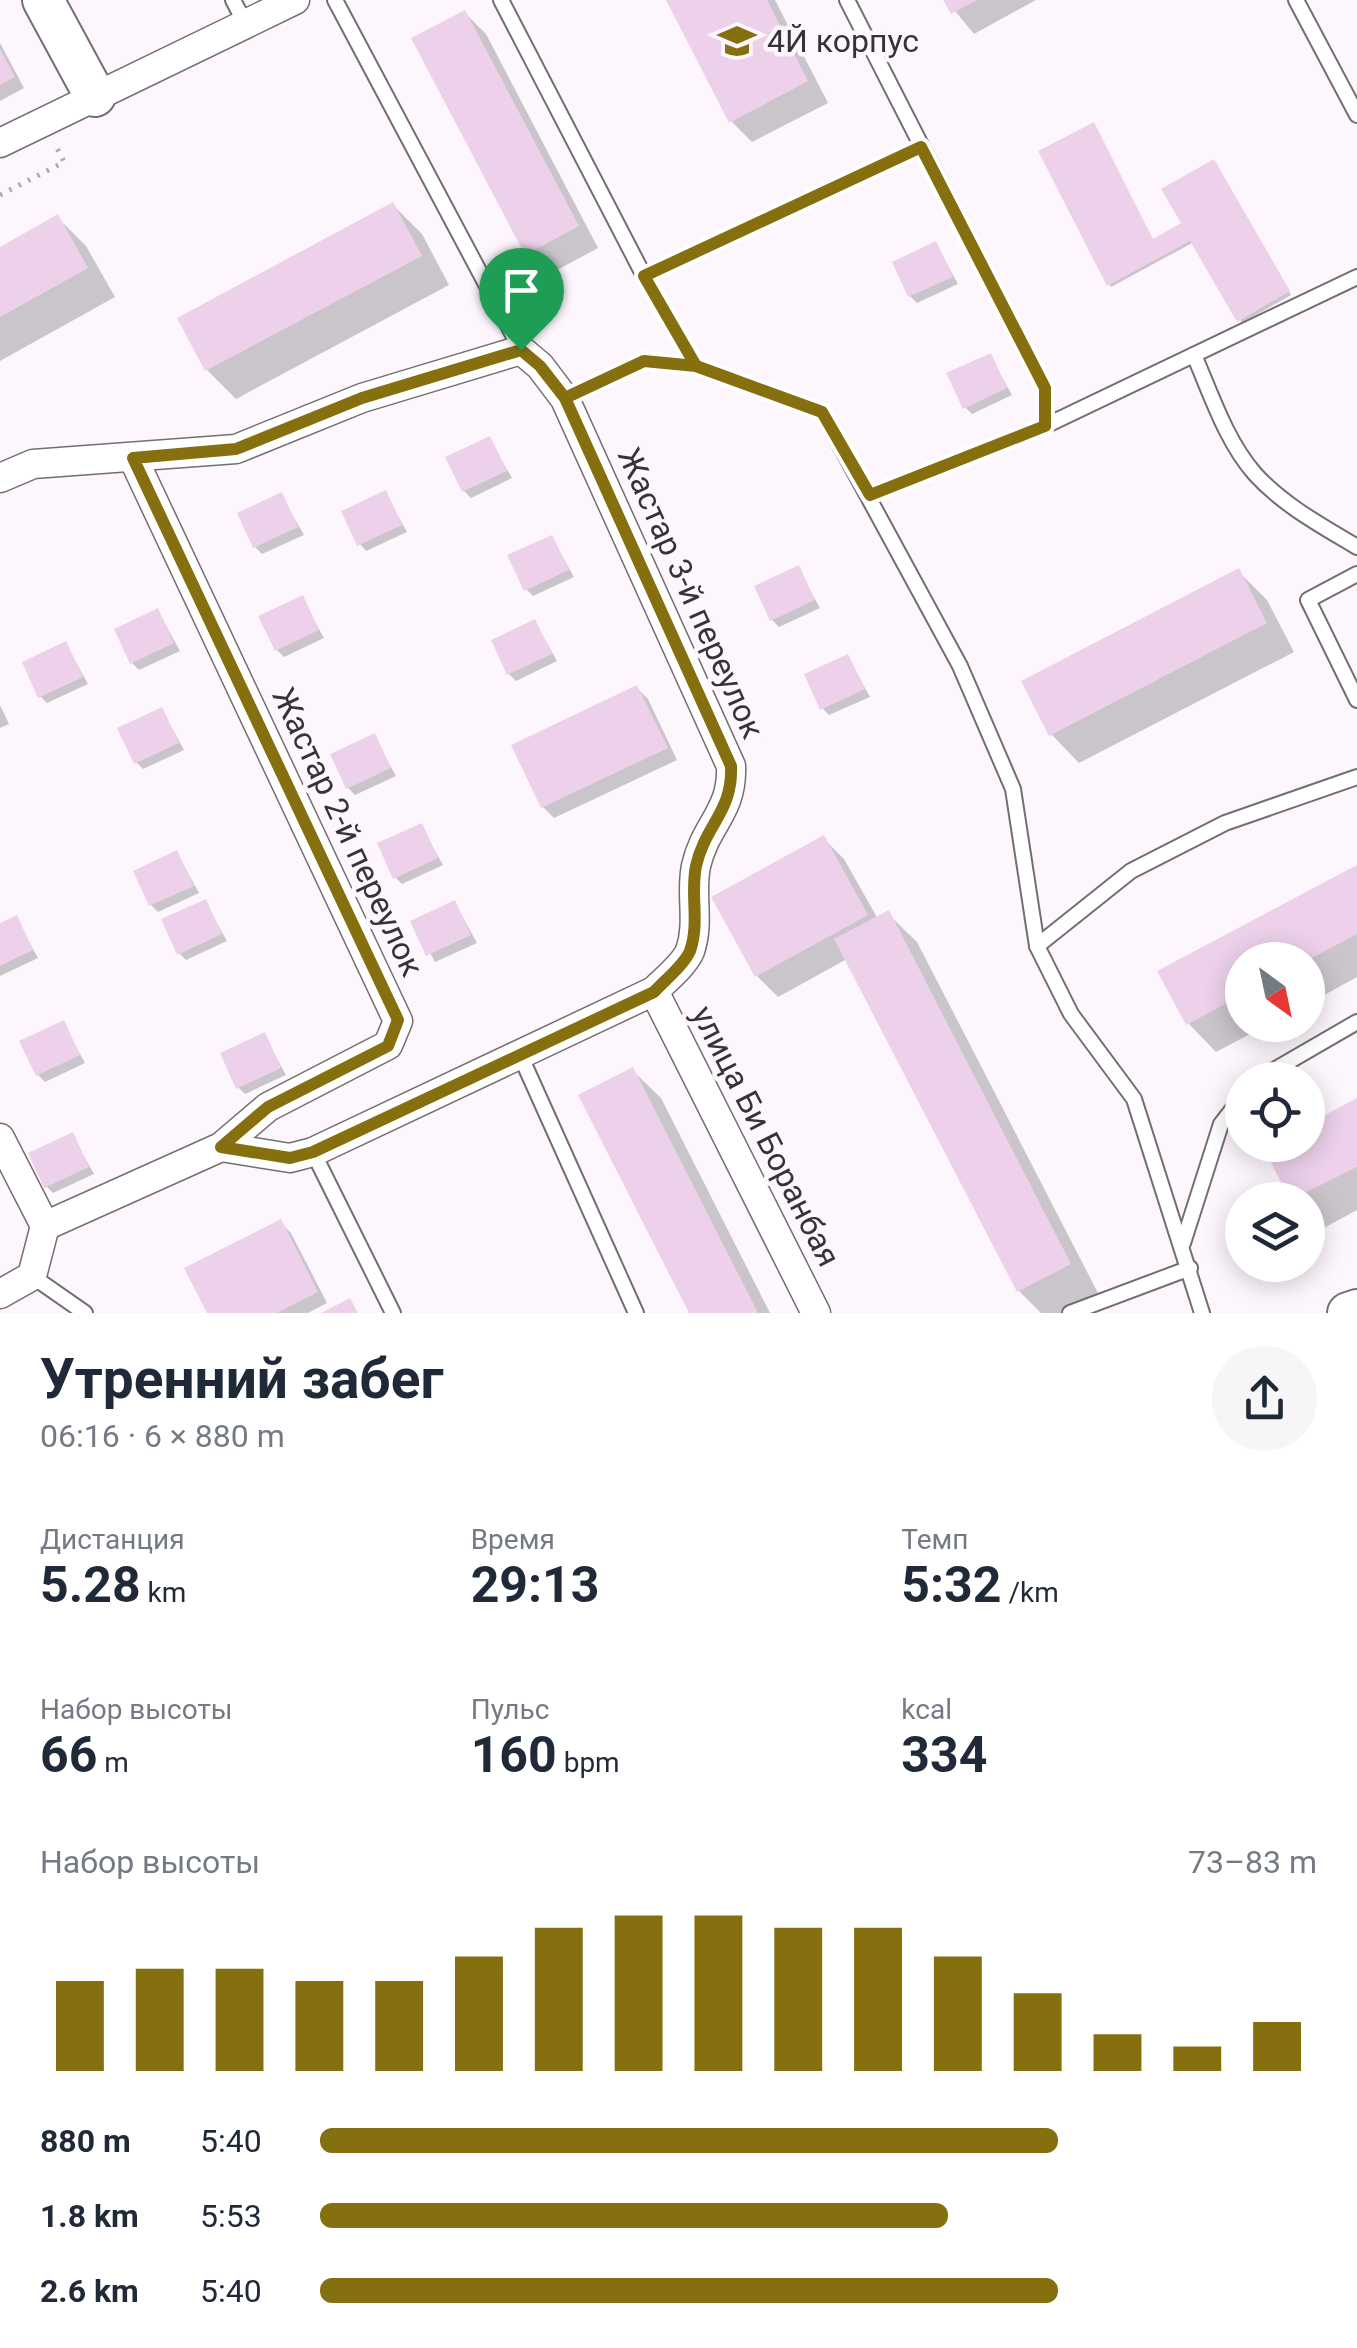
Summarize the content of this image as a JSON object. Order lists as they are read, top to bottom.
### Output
{
  "streets": {
    "street": ["Жастар 3-й переулок", "Жастар 2-й переулок", "улица Би Боранбая"]
  },
  "crossings": [
    ["Жастар 3-й переулок", "Жастар 2-й переулок"],
    ["Жастар 3-й переулок", "улица Би Боранбая"]
  ],
  "places": {
    "school or university": ["4Й корпус"]
  },
  "north": "bottom right",
  "page": {
    "heading": ["Утренний забег", "06:16 · 6 × 880 m"],
    "stats": [
      ["Дистанция", "5.28 km"],
      ["Время", "29:13"],
      ["Темп", "5:32 /km"],
      ["Набор высоты", "66 m"],
      ["Пульс", "160 bpm"],
      ["kcal", "334"]
    ],
    "chart": ["Набор высоты", "73–83 m"],
    "list": [
      {
        "name": "880 m",
        "note": "5:40"
      },
      {
        "name": "1.8 km",
        "note": "5:53"
      },
      {
        "name": "2.6 km",
        "note": "5:40"
      }
    ]
  }
}
